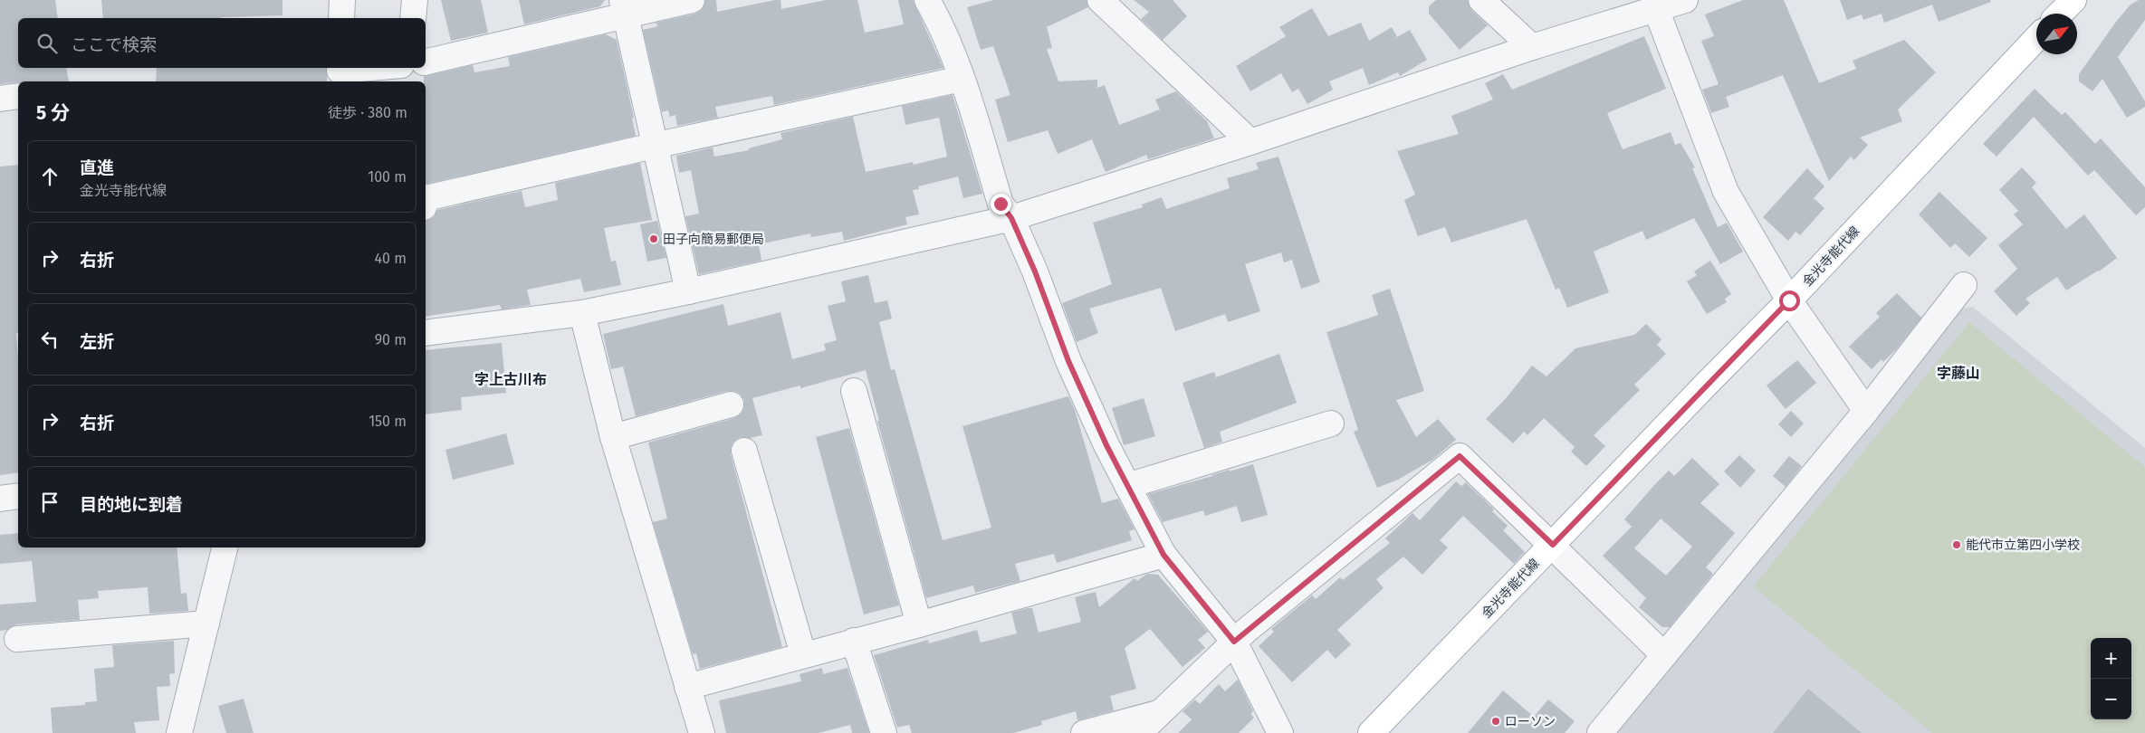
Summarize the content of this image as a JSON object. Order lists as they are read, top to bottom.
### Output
{
  "streets": {
    "main road": ["金光寺能代線"]
  },
  "districts": ["字藤山", "字上古川布"],
  "places": ["田子向簡易郵便局", "能代市立第四小学校", "ローソン"],
  "north": "top right",
  "page": {
    "search": "ここで検索",
    "heading": ["5 分", "徒歩 · 380 m"],
    "list": [
      ["直進", "金光寺能代線", "100 m"],
      ["右折", "40 m"],
      ["左折", "90 m"],
      ["右折", "150 m"],
      "目的地に到着"
    ],
    "map_buttons": ["+", "−"]
  }
}
